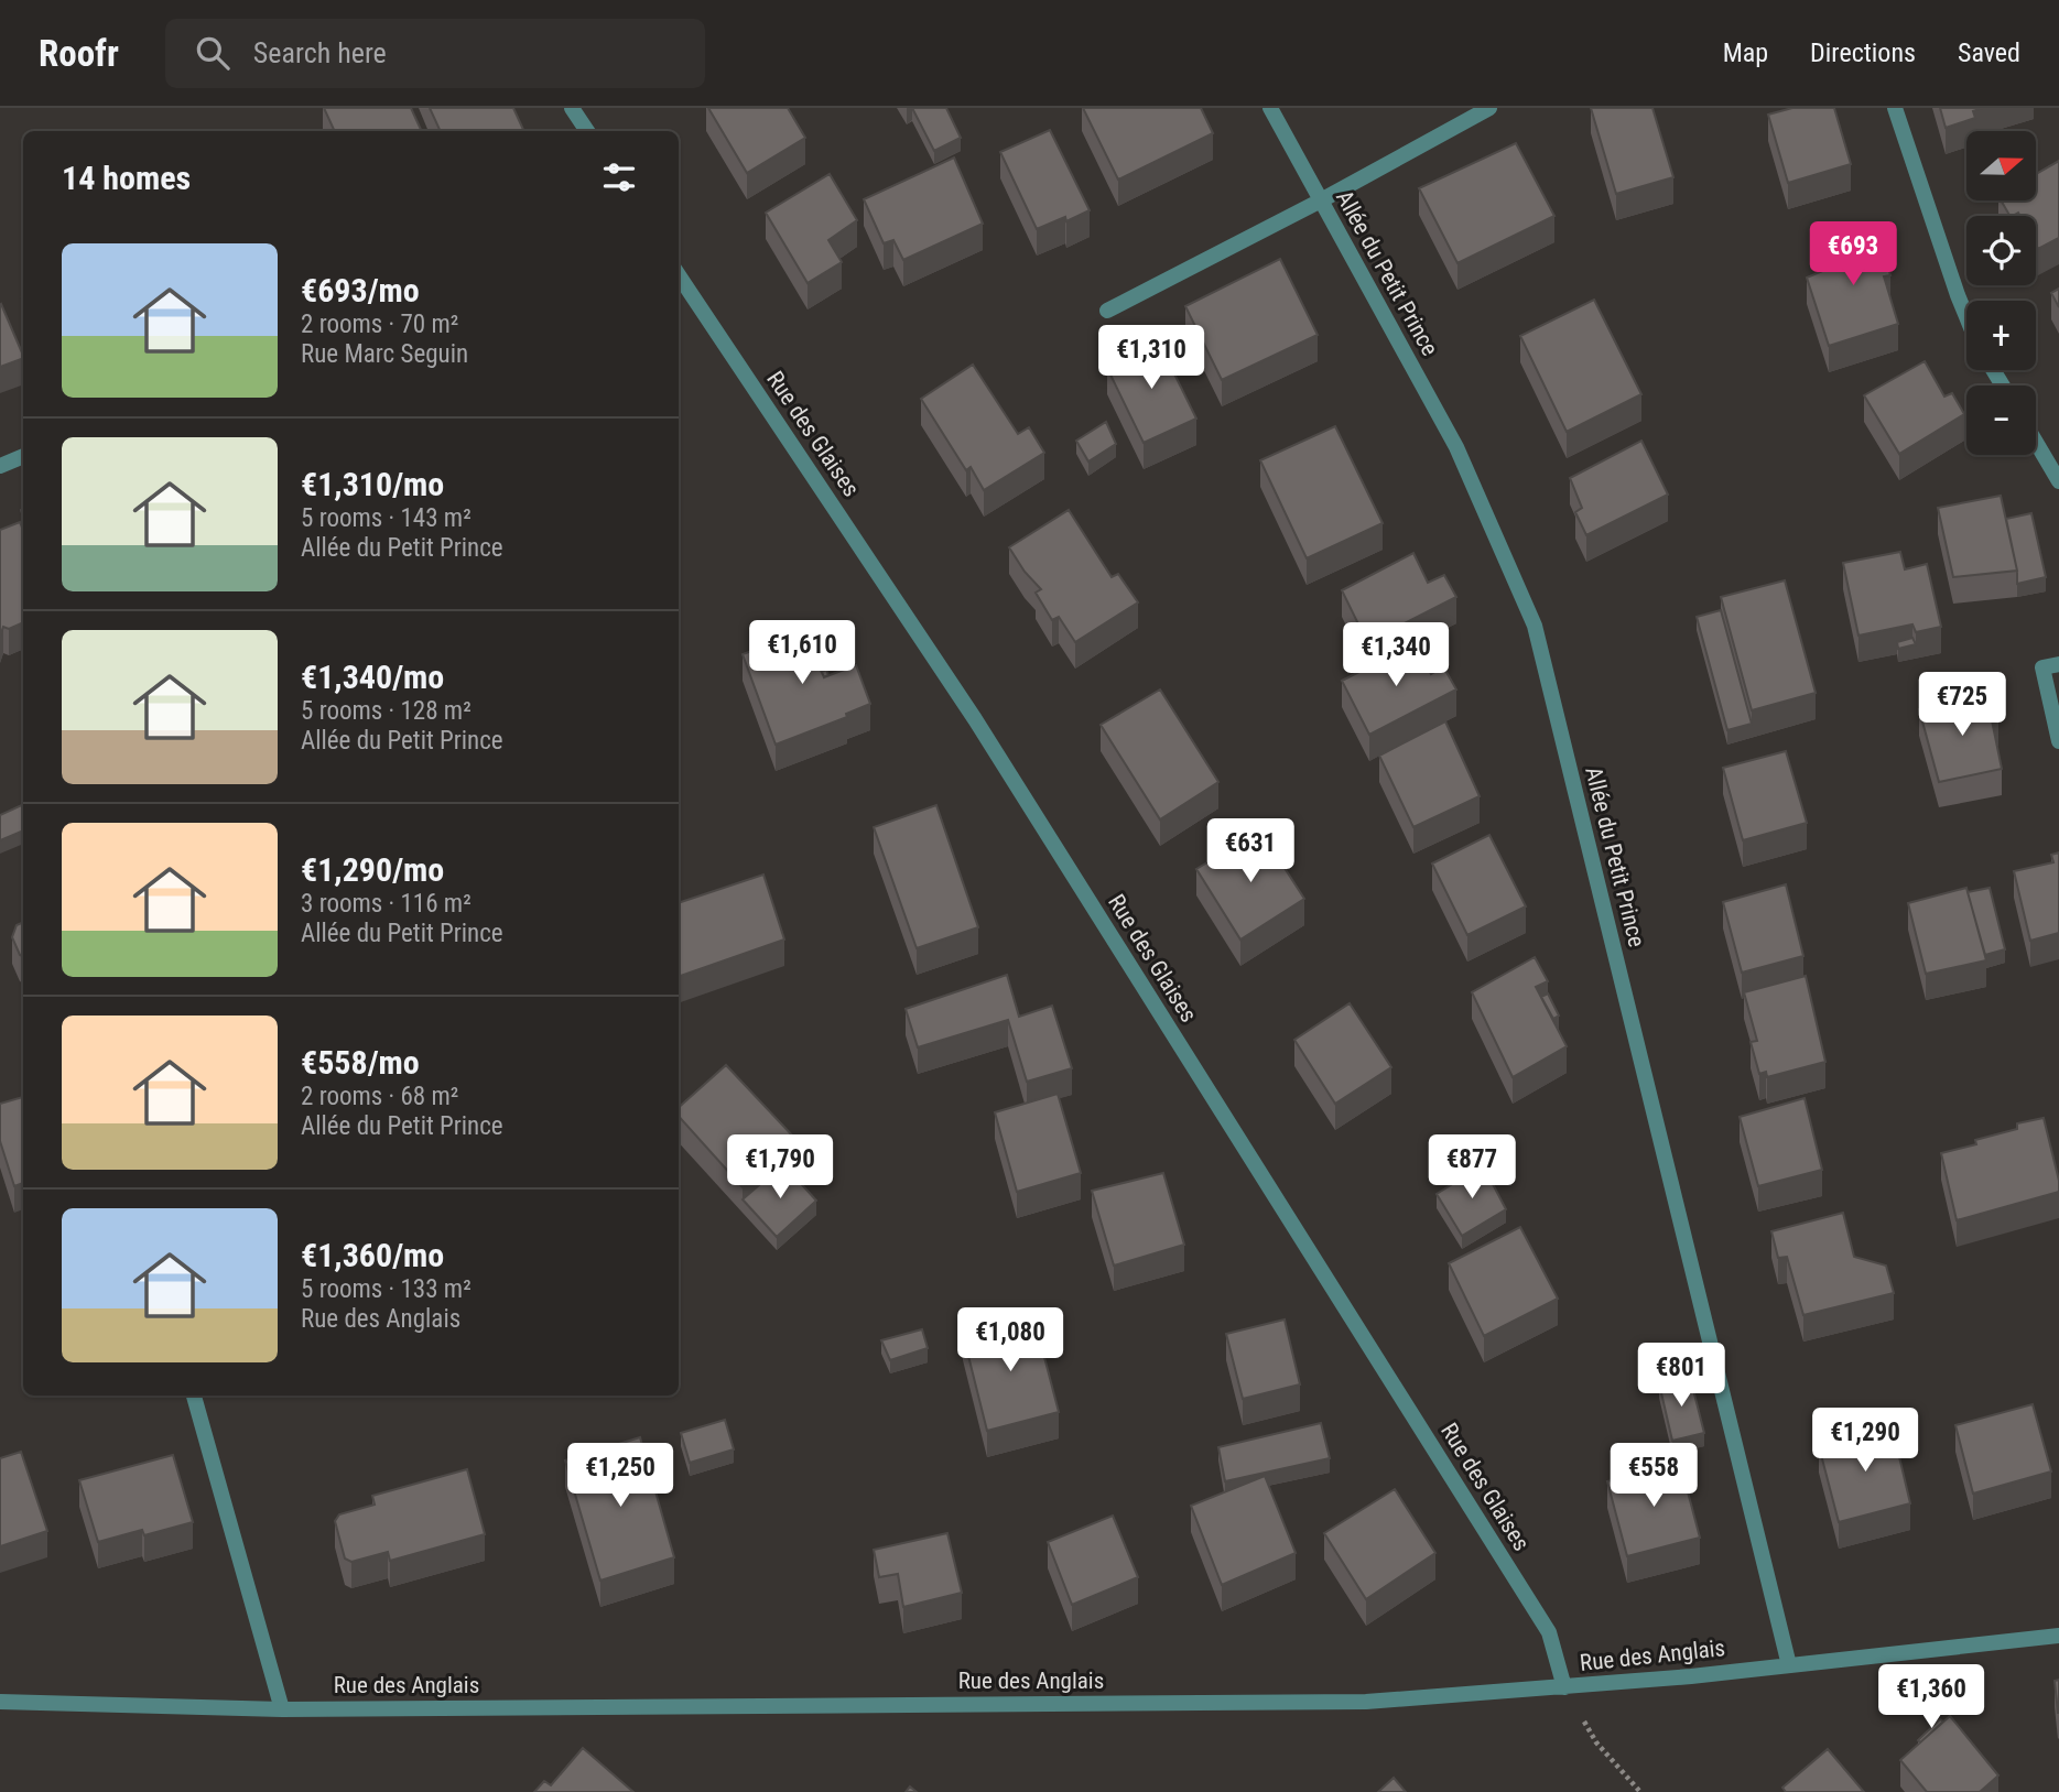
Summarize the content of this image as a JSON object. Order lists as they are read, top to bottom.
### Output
{
  "streets": {
    "street": ["Allée du Petit Prince", "Rue des Glaises", "Rue des Anglais"]
  },
  "crossings": [
    ["Allée du Petit Prince", "Rue des Anglais"],
    ["Rue des Glaises", "Rue des Anglais"]
  ],
  "north": "right",
  "page": {
    "header": "Roofr",
    "search": "Search here",
    "nav": ["Map", "Directions", "Saved"],
    "map_buttons": ["+", "−"],
    "heading": "14 homes",
    "price": [
      "€693",
      "€1,310",
      "€1,610",
      "€1,340",
      "€725",
      "€631",
      "€1,790",
      "€877",
      "€1,080",
      "€801",
      "€1,290",
      "€1,250",
      "€558",
      "€1,360"
    ],
    "list": [
      {
        "name": "€693/mo",
        "note": "2 rooms · 70 m² · Rue Marc Seguin"
      },
      {
        "name": "€1,310/mo",
        "note": "5 rooms · 143 m² · Allée du Petit Prince"
      },
      {
        "name": "€1,340/mo",
        "note": "5 rooms · 128 m² · Allée du Petit Prince"
      },
      {
        "name": "€1,290/mo",
        "note": "3 rooms · 116 m² · Allée du Petit Prince"
      },
      {
        "name": "€558/mo",
        "note": "2 rooms · 68 m² · Allée du Petit Prince"
      },
      {
        "name": "€1,360/mo",
        "note": "5 rooms · 133 m² · Rue des Anglais"
      }
    ]
  }
}
